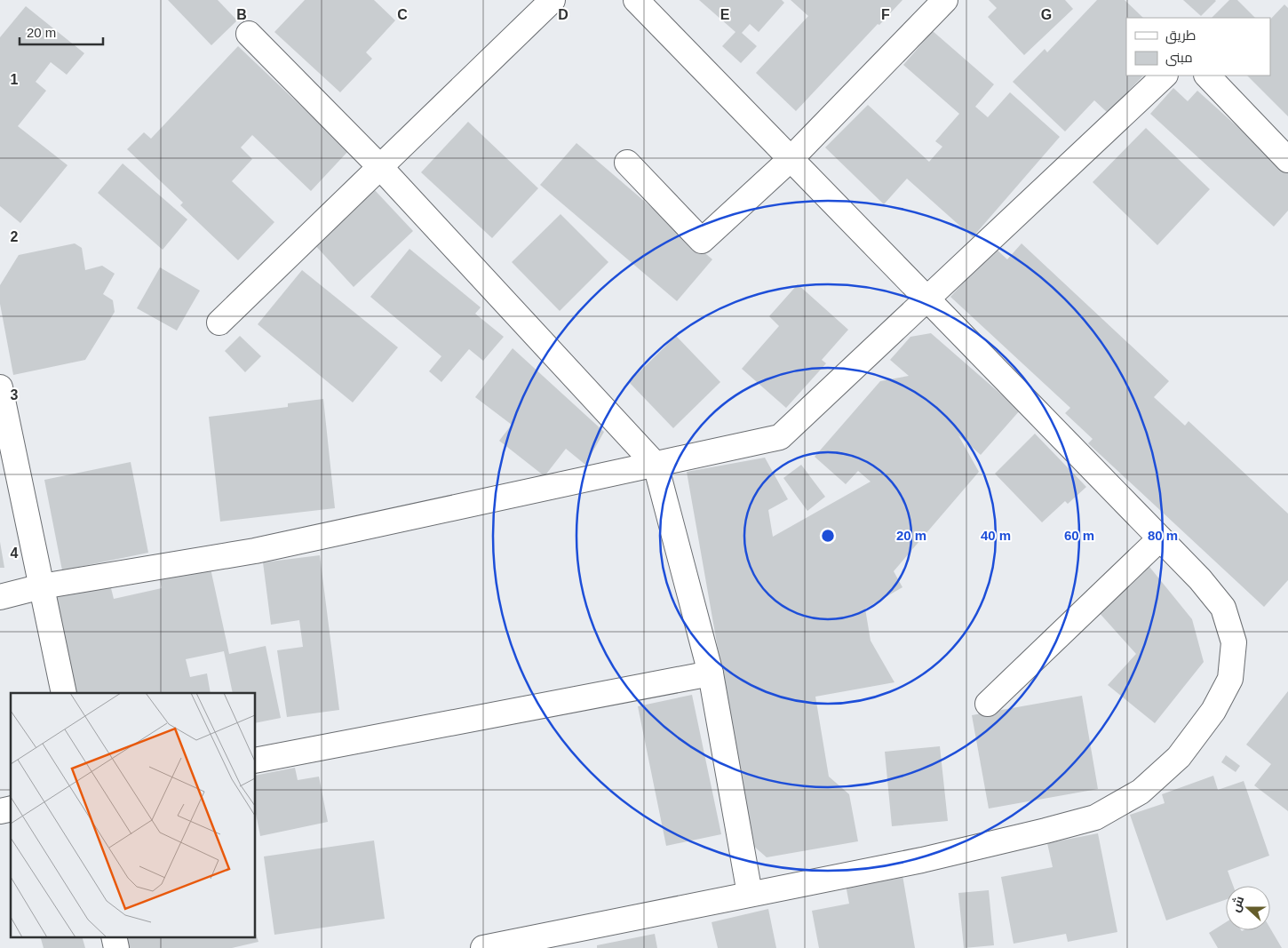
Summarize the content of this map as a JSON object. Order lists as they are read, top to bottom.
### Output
{
  "legend": ["طريق", "مبنى"],
  "scale_bar": "20 m",
  "north": "left",
  "grid": {
    "columns": [
      "B",
      "C",
      "D",
      "E",
      "F",
      "G"
    ],
    "rows": [
      "1",
      "2",
      "3",
      "4"
    ]
  },
  "rings": [
    "20 m",
    "40 m",
    "60 m",
    "80 m"
  ]
}
